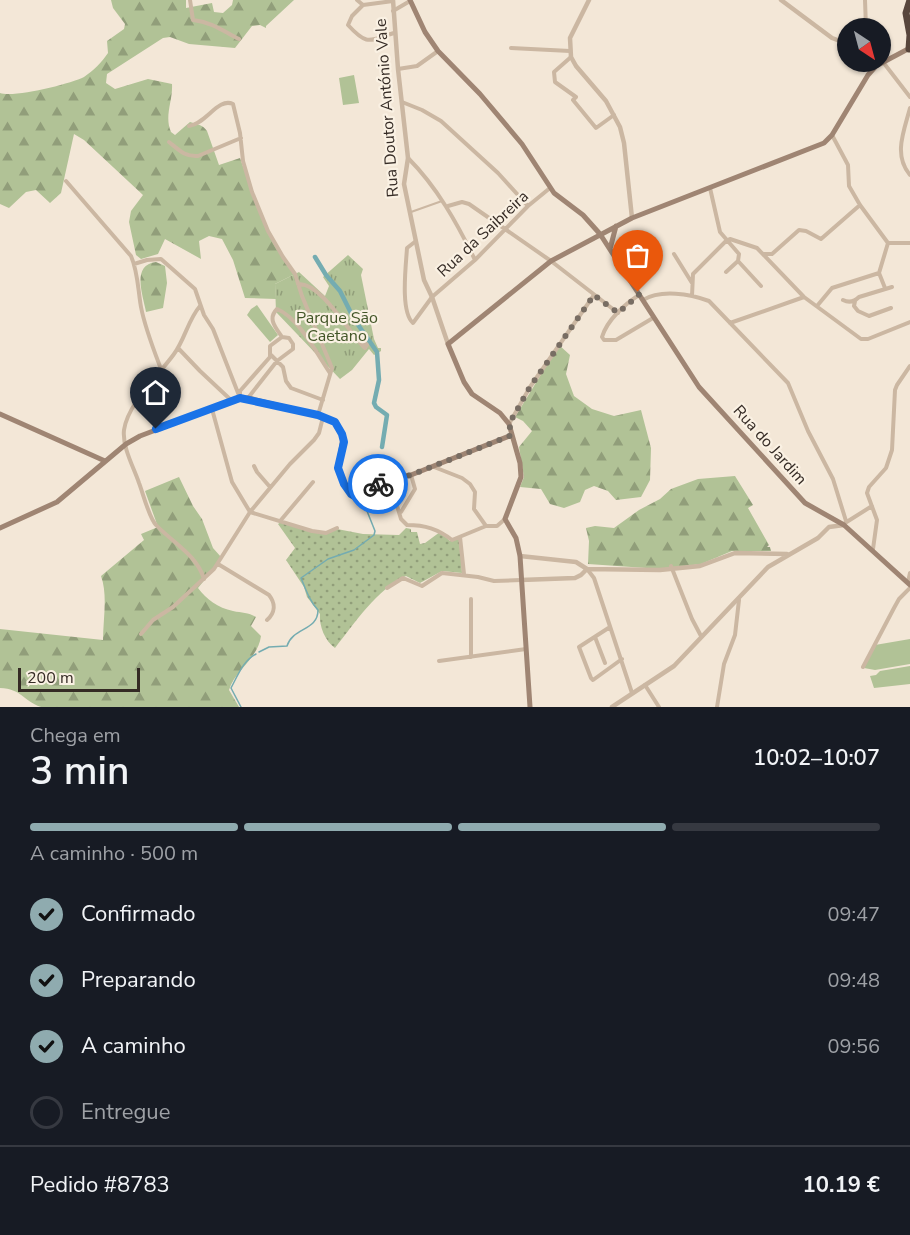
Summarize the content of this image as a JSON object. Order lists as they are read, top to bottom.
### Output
{
  "streets": {
    "main road": ["Rua Doutor António Vale", "Rua do Jardim"],
    "street": ["Rua da Saibreira"]
  },
  "crossings": [
    ["Rua Doutor António Vale", "Rua da Saibreira"],
    ["Rua da Saibreira", "Rua do Jardim"]
  ],
  "parks": ["Parque São Caetano"],
  "scale_bar": "200 m",
  "north": "bottom right",
  "page": {
    "scale": "200 m",
    "heading": ["3 min", "Chega em", "10:02–10:07"],
    "panel": ["Pedido #8783", "10.19 €"],
    "bar": "A caminho · 500 m",
    "list": [
      ["Confirmado", "09:47"],
      ["Preparando", "09:48"],
      ["A caminho", "09:56"],
      "Entregue"
    ]
  }
}
